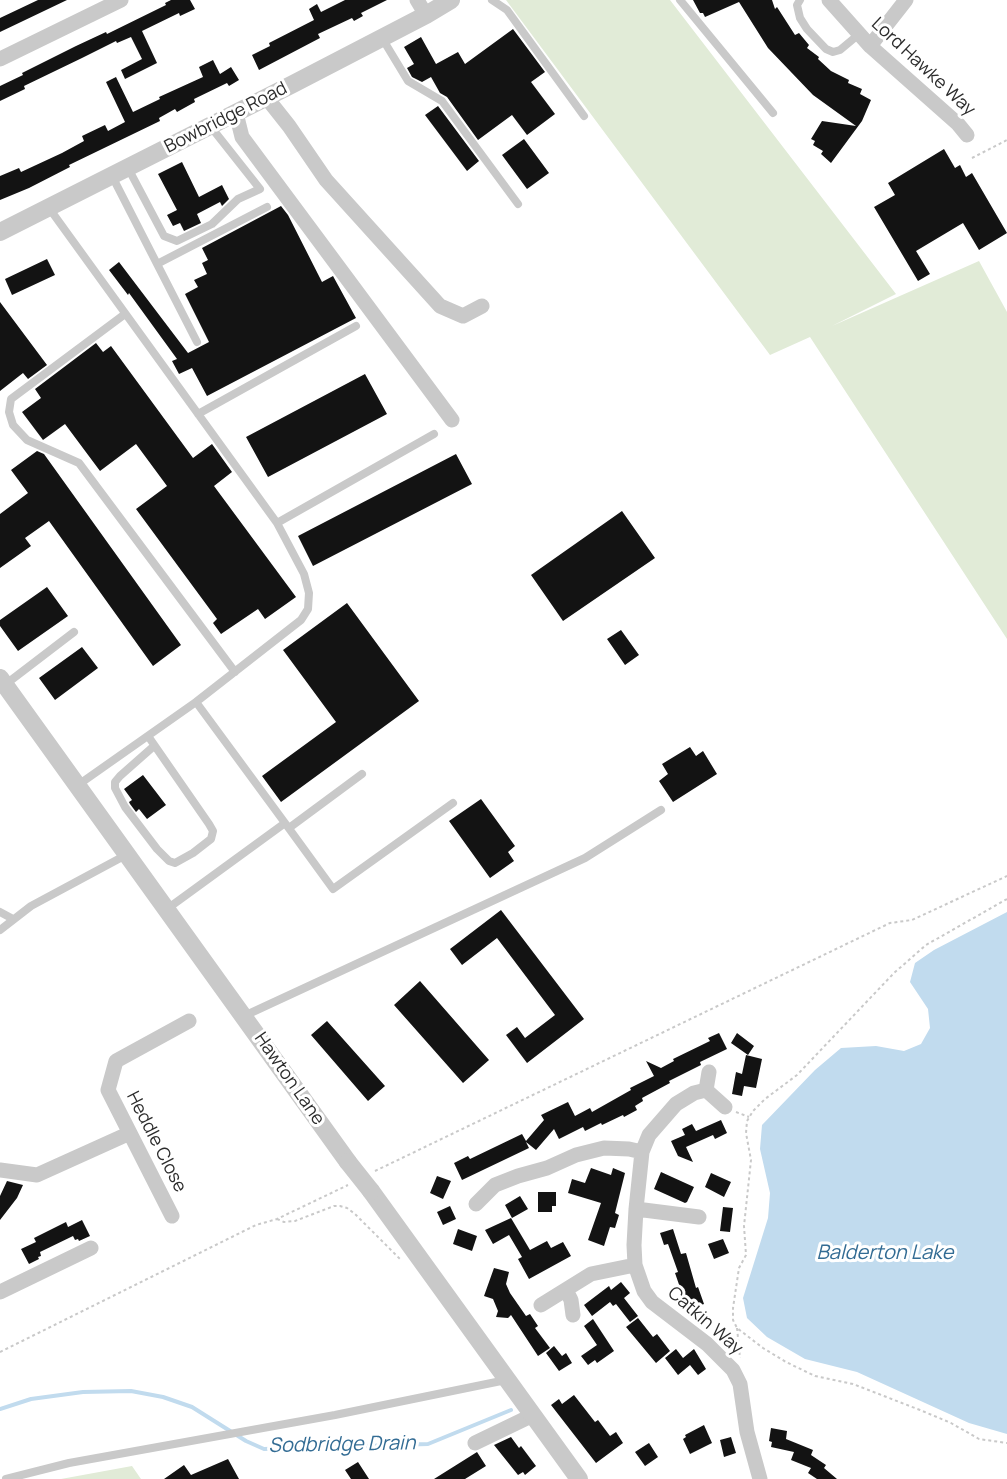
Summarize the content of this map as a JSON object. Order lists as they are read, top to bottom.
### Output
{
  "streets": {
    "street": [
      "Lord Hawke Way",
      "Bowbridge Road",
      "Hawton Lane",
      "Heddle Close",
      "Catkin Way"
    ]
  },
  "water": ["Balderton Lake", "Sodbridge Drain"]
}
